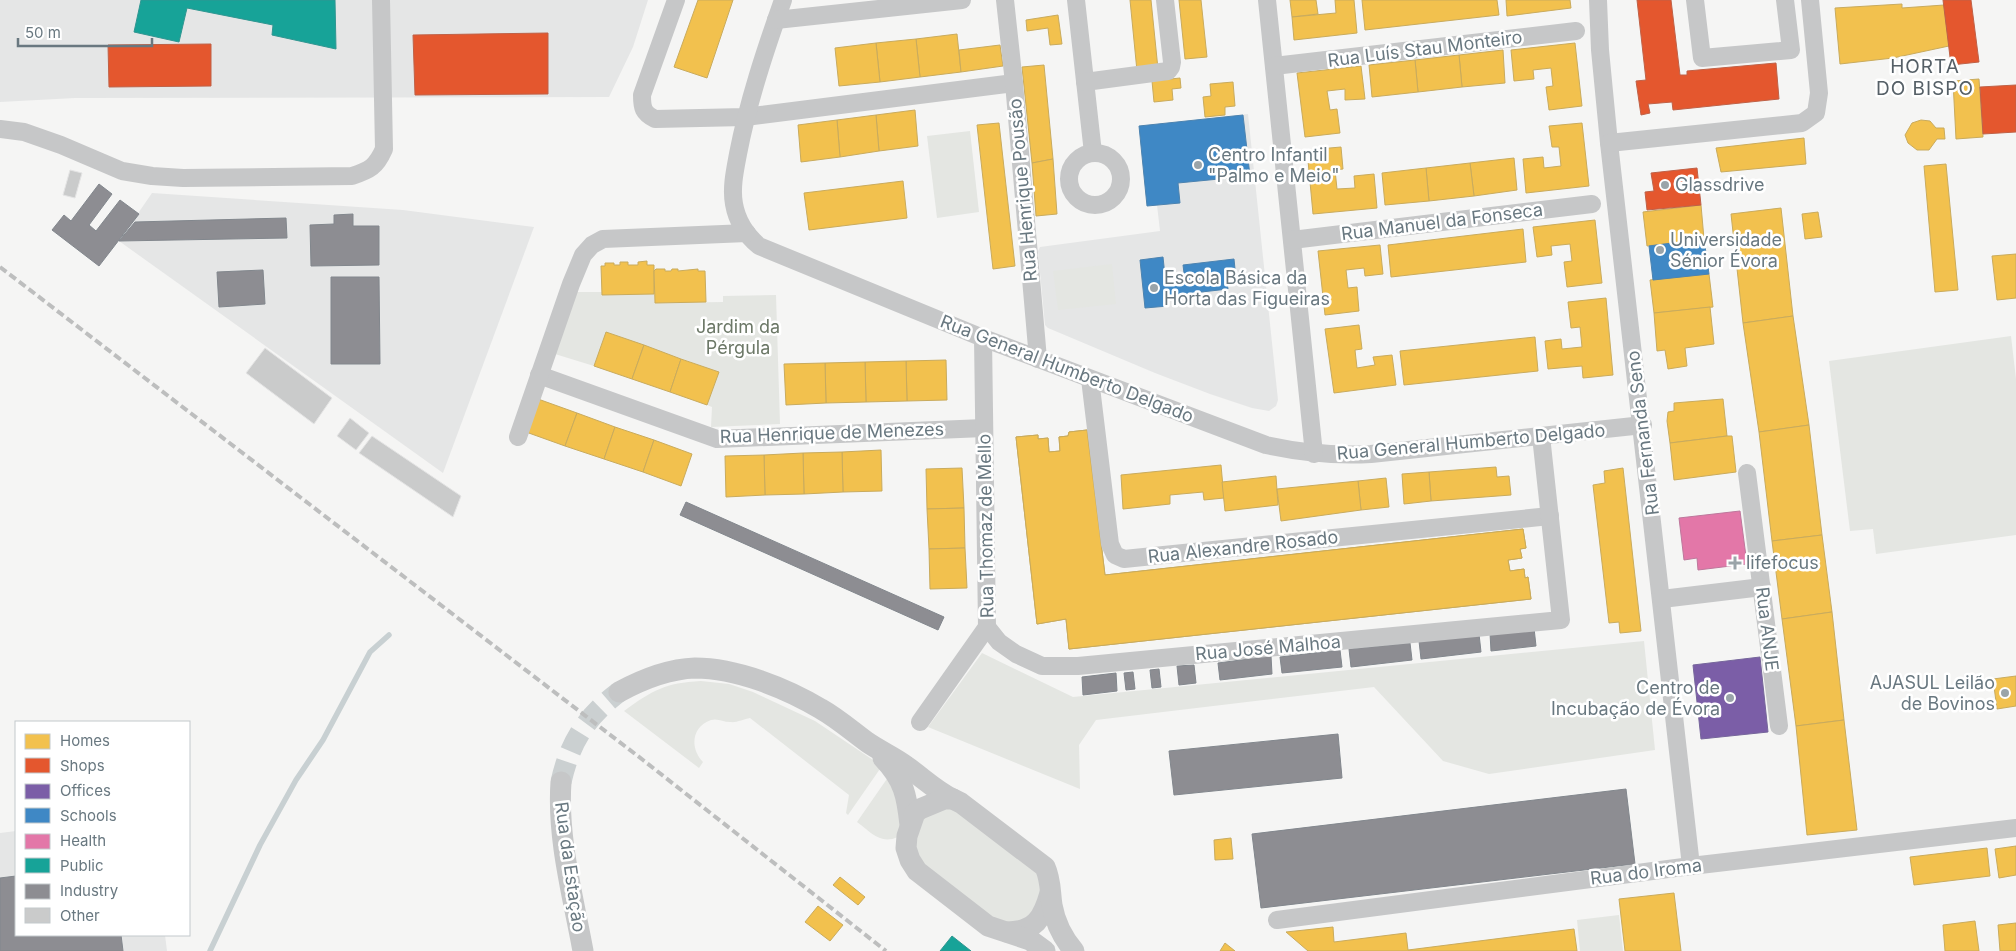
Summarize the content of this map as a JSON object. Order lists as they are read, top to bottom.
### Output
{
  "streets": {
    "street": [
      "Rua Luís Stau Monteiro",
      "Rua Henrique Pousão",
      "Rua Manuel da Fonseca",
      "Rua General Humberto Delgado",
      "Rua Henrique de Menezes",
      "Rua Fernanda Seno",
      "Rua Thomaz de Mello",
      "Rua Alexandre Rosado",
      "Rua ANJE",
      "Rua José Malhoa",
      "Rua da Estação",
      "Rua do Iroma"
    ]
  },
  "crossings": [
    ["Rua Henrique Pousão", "Rua General Humberto Delgado"],
    ["Rua General Humberto Delgado", "Rua Fernanda Seno"],
    ["Rua General Humberto Delgado", "Rua Thomaz de Mello"],
    ["Rua General Humberto Delgado", "Rua Alexandre Rosado"],
    ["Rua Henrique de Menezes", "Rua Thomaz de Mello"],
    ["Rua Fernanda Seno", "Rua do Iroma"],
    ["Rua Thomaz de Mello", "Rua José Malhoa"],
    ["Rua Alexandre Rosado", "Rua José Malhoa"]
  ],
  "districts": ["HORTA DO BISPO"],
  "parks": ["Jardim da Pérgula"],
  "places": {
    "other": [
      "Centro Infantil \"Palmo e Meio\"",
      "Glassdrive",
      "Universidade Sénior Évora",
      "Escola Básica da Horta das Figueiras",
      "AJASUL Leilão de Bovinos",
      "Centro de Incubação de Évora"
    ],
    "health": ["lifefocus"]
  },
  "legend": [
    "Homes",
    "Shops",
    "Offices",
    "Schools",
    "Health",
    "Public",
    "Industry",
    "Other"
  ],
  "scale_bar": "50 m"
}
